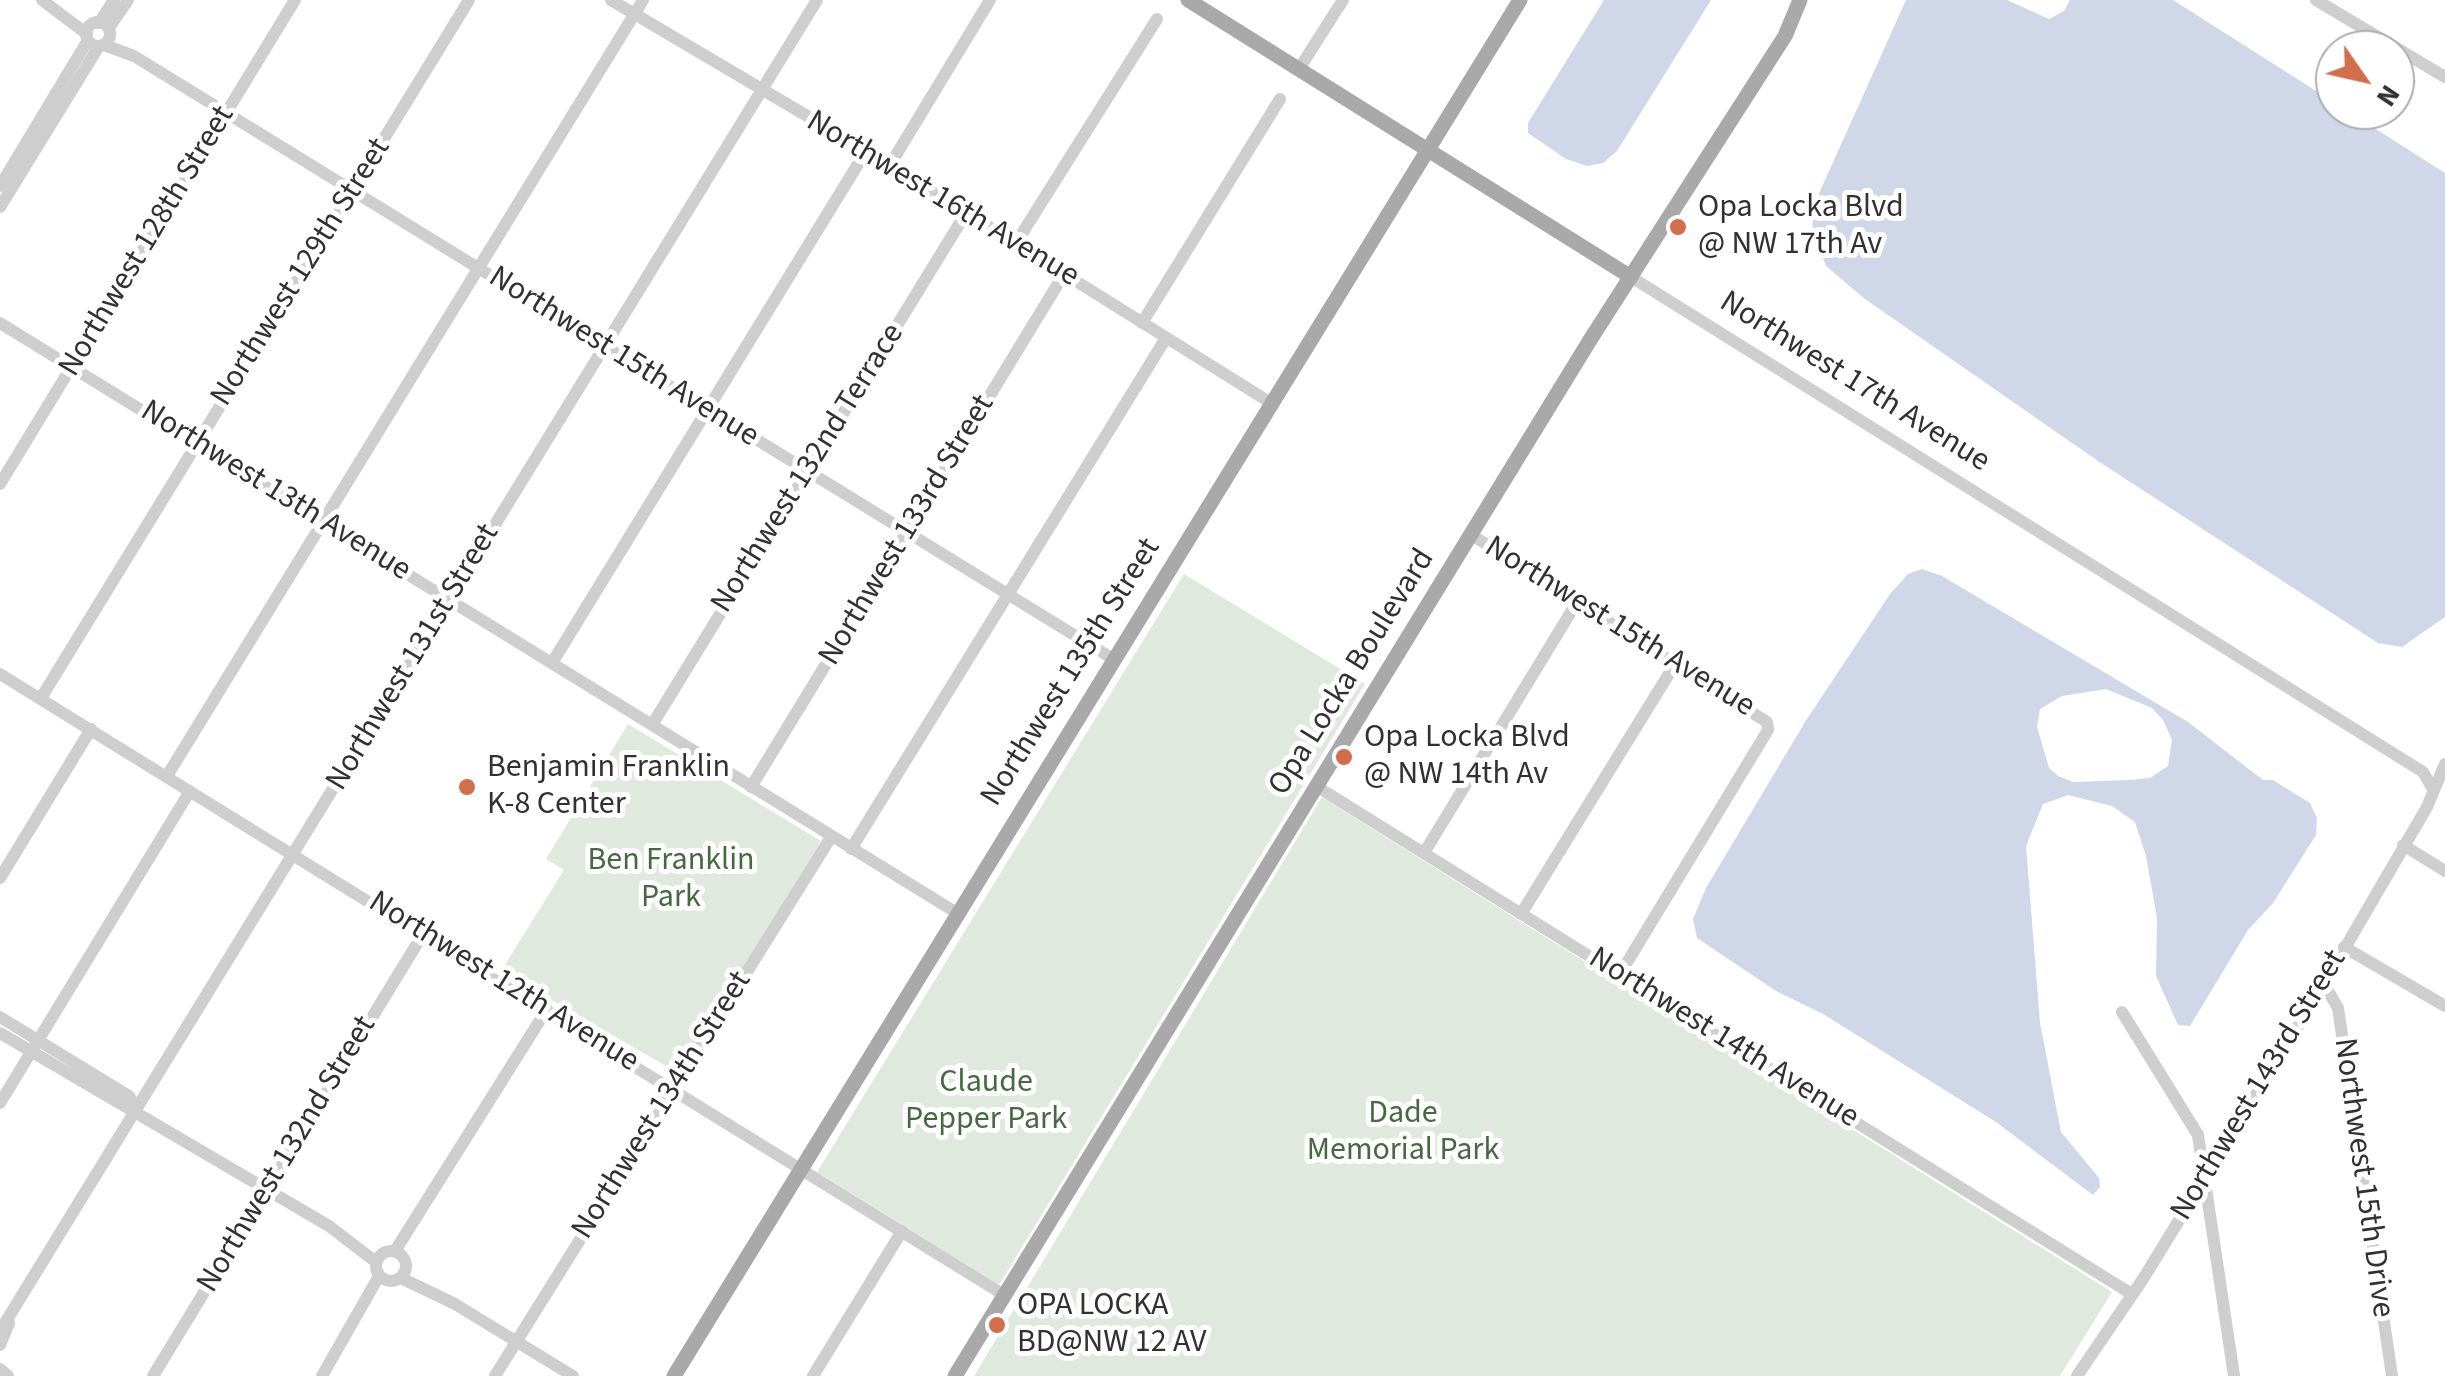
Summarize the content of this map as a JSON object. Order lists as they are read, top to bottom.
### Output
{
  "streets": {
    "main road": ["Northwest 17th Avenue", "Northwest 135th Street", "Opa Locka Boulevard"],
    "street": [
      "Northwest 16th Avenue",
      "Northwest 128th Street",
      "Northwest 129th Street",
      "Northwest 15th Avenue",
      "Northwest 132nd Terrace",
      "Northwest 13th Avenue",
      "Northwest 133rd Street",
      "Northwest 131st Street",
      "Northwest 12th Avenue",
      "Northwest 14th Avenue",
      "Northwest 143rd Street",
      "Northwest 134th Street",
      "Northwest 132nd Street",
      "Northwest 15th Drive"
    ]
  },
  "crossings": [
    ["Northwest 16th Avenue", "Northwest 132nd Terrace"],
    ["Northwest 16th Avenue", "Northwest 133rd Street"],
    ["Northwest 16th Avenue", "Northwest 131st Street"],
    ["Northwest 16th Avenue", "Northwest 135th Street"],
    ["Northwest 128th Street", "Northwest 15th Avenue"],
    ["Northwest 128th Street", "Northwest 13th Avenue"],
    ["Northwest 129th Street", "Northwest 15th Avenue"],
    ["Northwest 129th Street", "Northwest 13th Avenue"],
    ["Northwest 129th Street", "Northwest 12th Avenue"],
    ["Northwest 15th Avenue", "Northwest 132nd Terrace"],
    ["Northwest 15th Avenue", "Northwest 133rd Street"],
    ["Northwest 15th Avenue", "Northwest 131st Street"],
    ["Northwest 15th Avenue", "Northwest 135th Street"],
    ["Northwest 15th Avenue", "Opa Locka Boulevard"],
    ["Northwest 15th Avenue", "Northwest 14th Avenue"],
    ["Northwest 17th Avenue", "Northwest 135th Street"],
    ["Northwest 17th Avenue", "Opa Locka Boulevard"],
    ["Northwest 17th Avenue", "Northwest 143rd Street"],
    ["Northwest 132nd Terrace", "Northwest 13th Avenue"],
    ["Northwest 13th Avenue", "Northwest 133rd Street"],
    ["Northwest 13th Avenue", "Northwest 131st Street"],
    ["Northwest 13th Avenue", "Northwest 135th Street"],
    ["Northwest 13th Avenue", "Northwest 134th Street"],
    ["Northwest 131st Street", "Northwest 12th Avenue"],
    ["Northwest 135th Street", "Northwest 12th Avenue"],
    ["Opa Locka Boulevard", "Northwest 12th Avenue"],
    ["Opa Locka Boulevard", "Northwest 14th Avenue"],
    ["Northwest 12th Avenue", "Northwest 134th Street"],
    ["Northwest 12th Avenue", "Northwest 132nd Street"],
    ["Northwest 14th Avenue", "Northwest 143rd Street"],
    ["Northwest 143rd Street", "Northwest 15th Drive"]
  ],
  "parks": ["Ben Franklin Park", "Claude Pepper Park", "Dade Memorial Park"],
  "places": [
    "Opa Locka Blvd @ NW 17th Av",
    "Opa Locka Blvd @ NW 14th Av",
    "Benjamin Franklin K-8 Center",
    "OPA LOCKA BD@NW 12 AV"
  ],
  "north": "bottom right"
}
